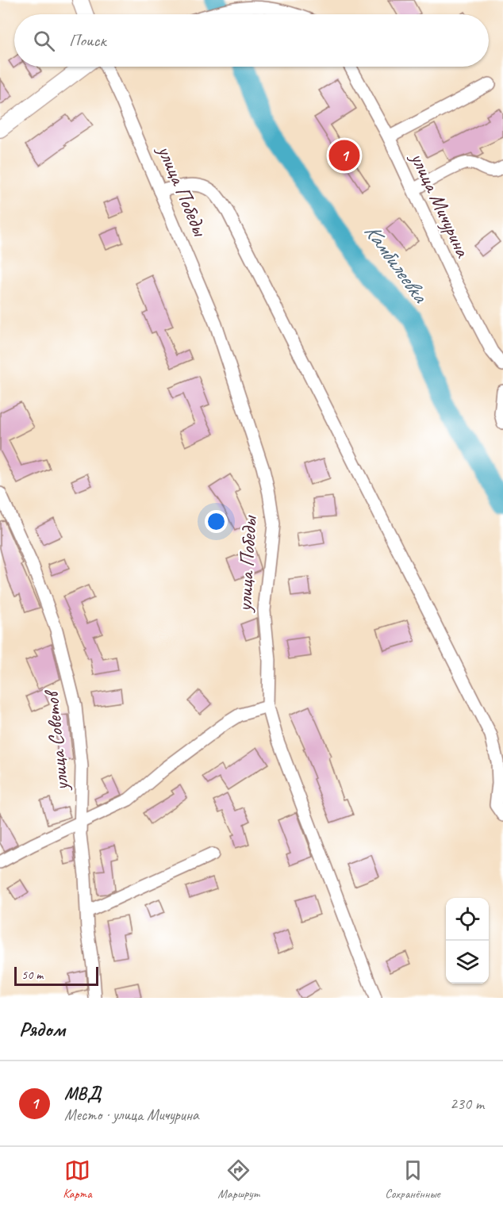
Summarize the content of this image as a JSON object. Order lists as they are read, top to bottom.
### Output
{
  "streets": {
    "street": ["улица Победы", "улица Мичурина", "улица Советов"]
  },
  "water": ["Камбилеевка"],
  "scale_bar": "50 m",
  "page": {
    "search": "Поиск",
    "pins": "1",
    "scale": "50 m",
    "heading": "Рядом",
    "list": [
      {
        "mark": "1",
        "name": "МВД",
        "note": "Место · улица Мичурина",
        "value": "230 m"
      }
    ],
    "nav": ["Карта", "Маршрут", "Сохранённые"]
  }
}
